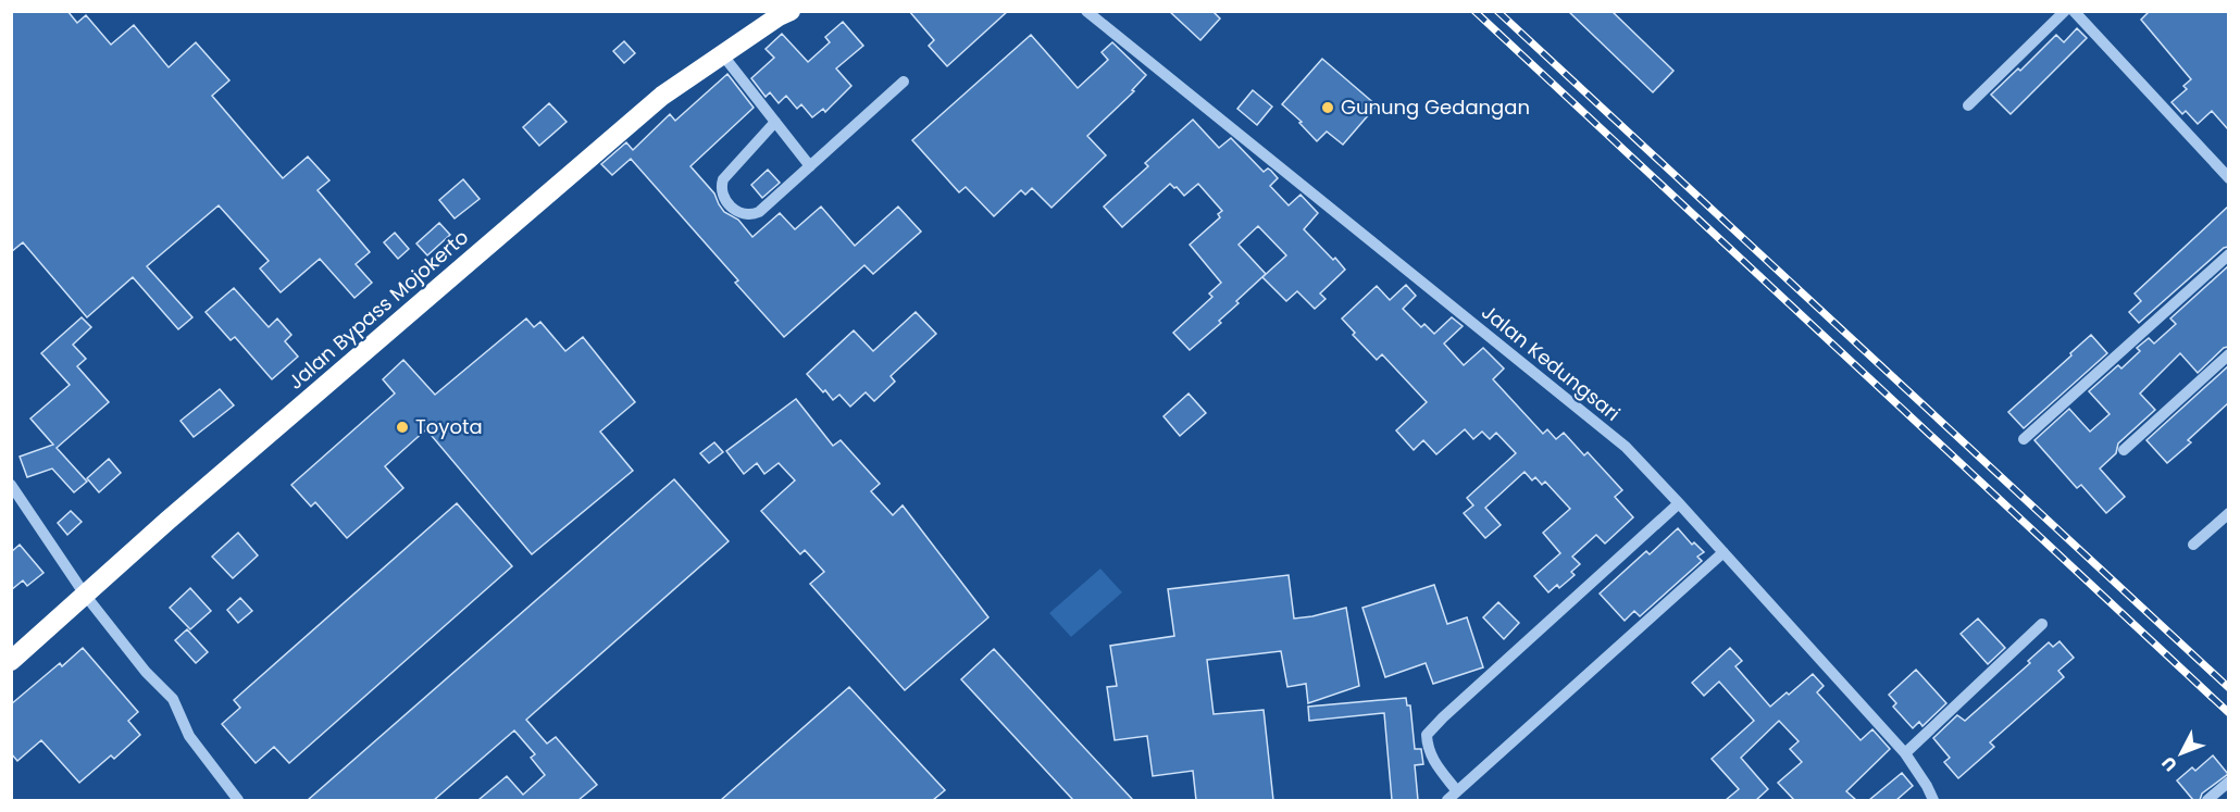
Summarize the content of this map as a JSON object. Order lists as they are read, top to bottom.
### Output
{
  "streets": {
    "highway": ["Jalan Bypass Mojokerto"],
    "street": ["Jalan Kedungsari"]
  },
  "places": ["Gunung Gedangan", "Toyota"],
  "north": "bottom left"
}
